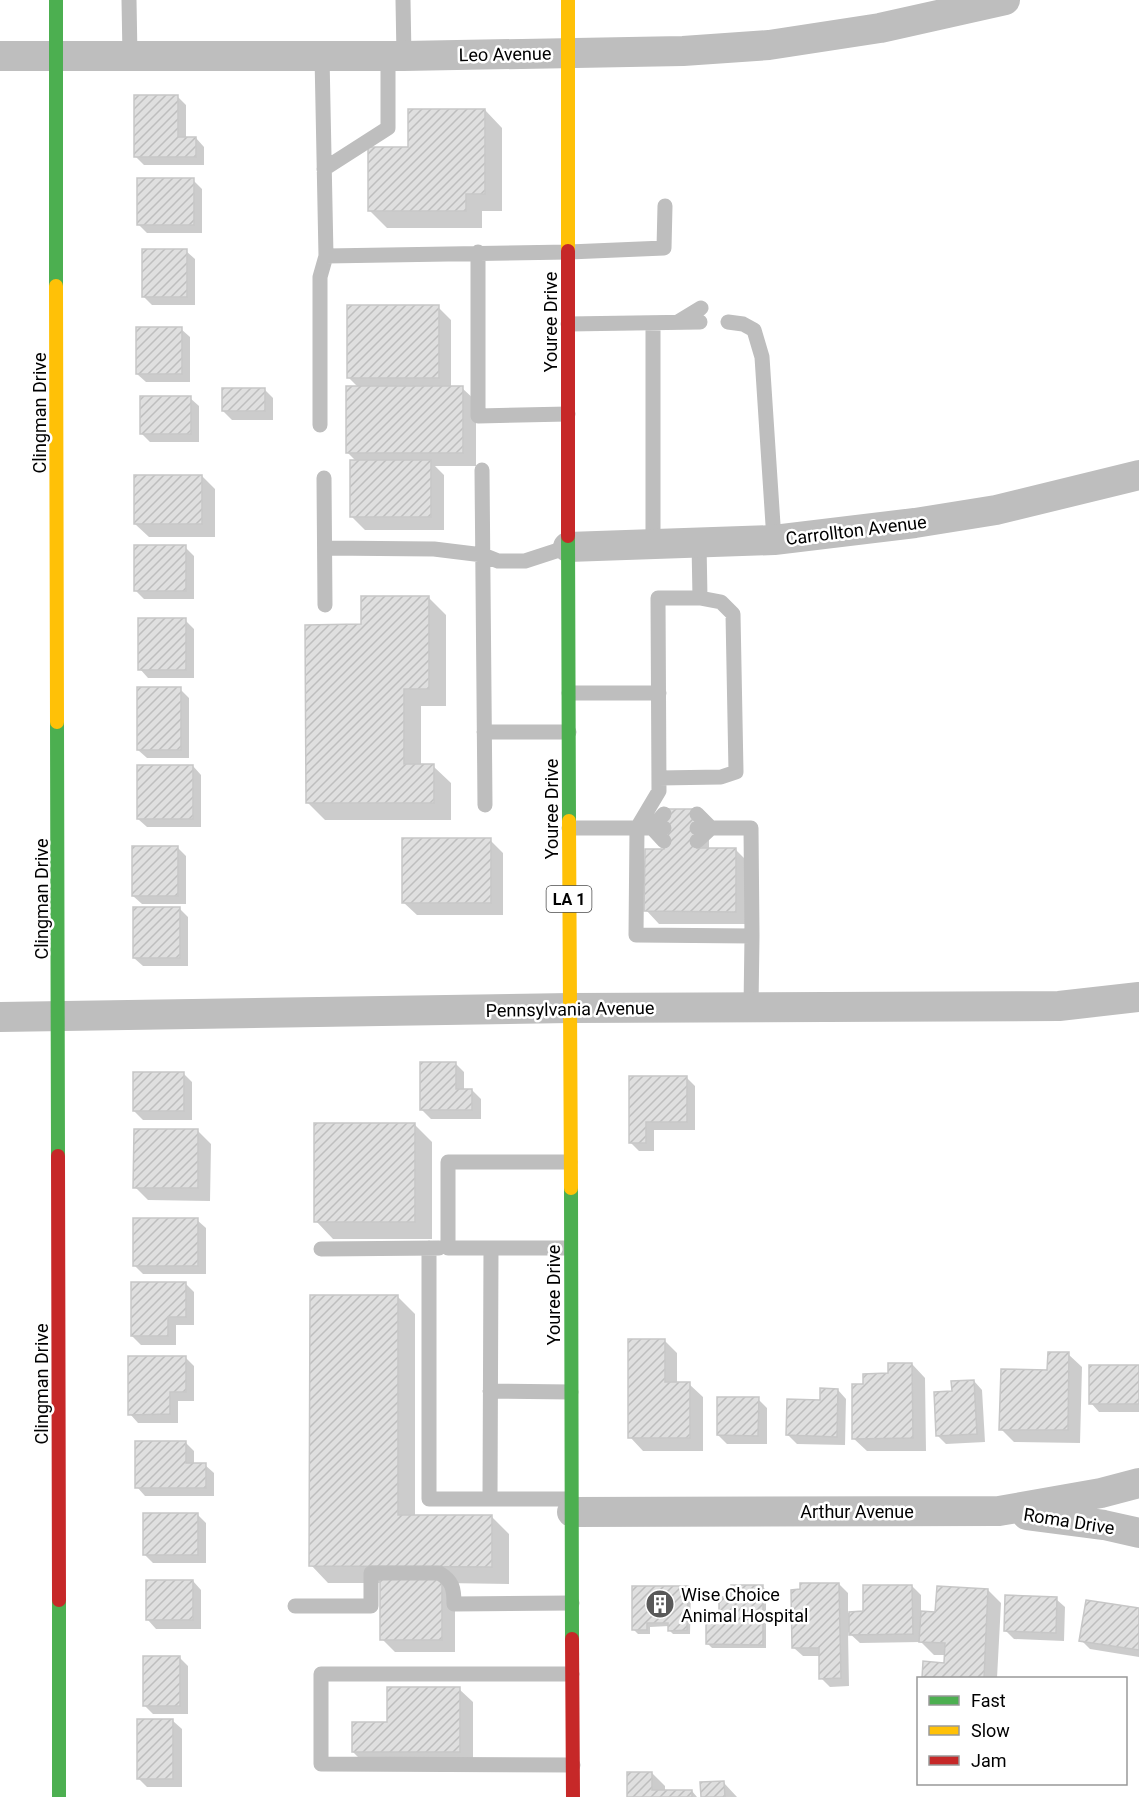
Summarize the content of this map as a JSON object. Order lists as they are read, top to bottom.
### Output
{
  "streets": {
    "main road": ["Youree Drive", "Clingman Drive", "LA 1"],
    "street": [
      "Leo Avenue",
      "Carrollton Avenue",
      "Pennsylvania Avenue",
      "Arthur Avenue",
      "Roma Drive"
    ]
  },
  "crossings": [
    ["Leo Avenue", "Youree Drive"],
    ["Leo Avenue", "Clingman Drive"],
    ["Youree Drive", "Carrollton Avenue"],
    ["Youree Drive", "Pennsylvania Avenue"],
    ["Youree Drive", "Arthur Avenue"],
    ["Clingman Drive", "Pennsylvania Avenue"],
    ["Arthur Avenue", "Roma Drive"]
  ],
  "places": {
    "building": ["Wise Choice Animal Hospital"]
  },
  "legend": ["Fast", "Slow", "Jam"]
}
